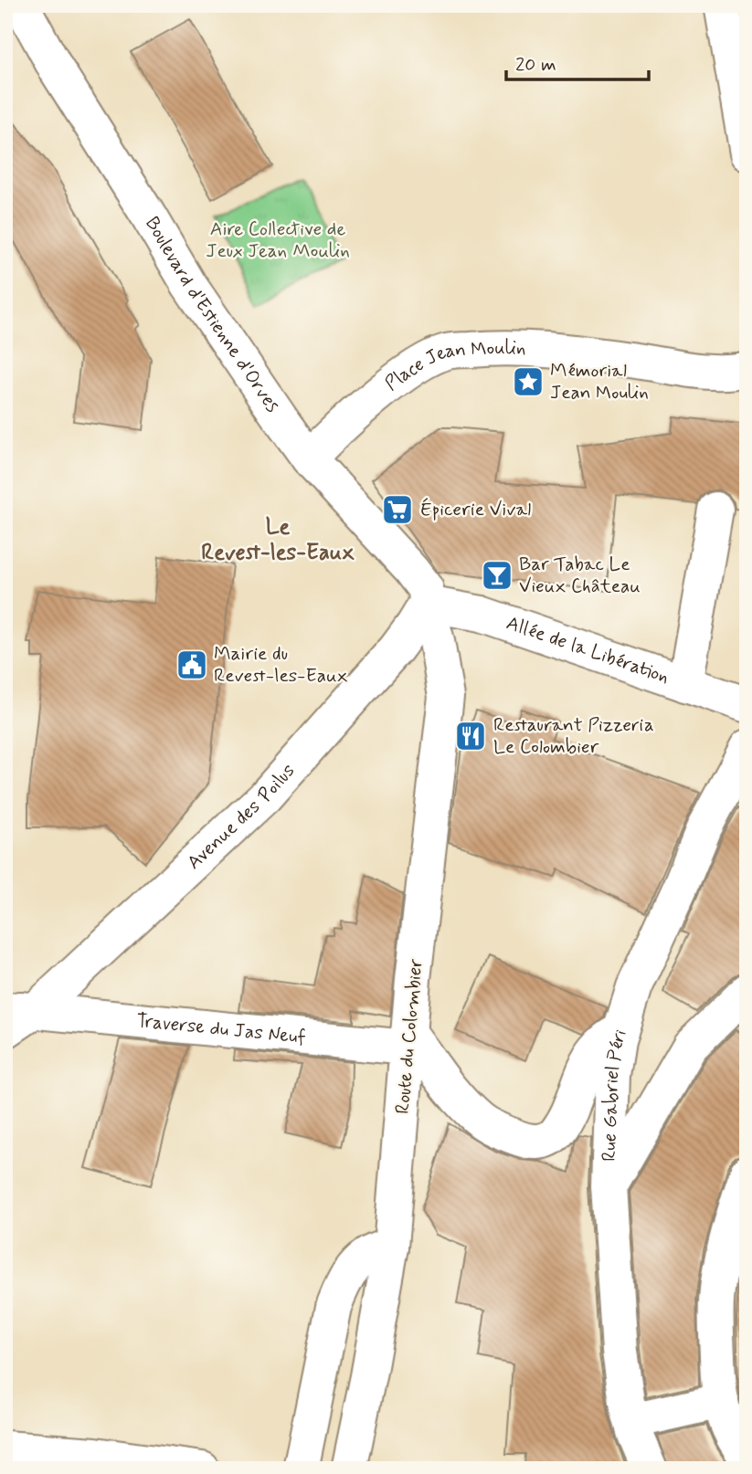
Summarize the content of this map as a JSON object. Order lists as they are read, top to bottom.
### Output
{
  "streets": {
    "street": [
      "Boulevard d'Estienne d'Orves",
      "Place Jean Moulin",
      "Allée de la Libération",
      "Avenue des Poilus",
      "Traverse du Jas Neuf",
      "Route du Colombier",
      "Rue Gabriel Péri"
    ]
  },
  "crossings": [
    ["Boulevard d'Estienne d'Orves", "Place Jean Moulin"],
    ["Boulevard d'Estienne d'Orves", "Allée de la Libération"],
    ["Boulevard d'Estienne d'Orves", "Avenue des Poilus"],
    ["Boulevard d'Estienne d'Orves", "Route du Colombier"],
    ["Allée de la Libération", "Avenue des Poilus"],
    ["Allée de la Libération", "Route du Colombier"],
    ["Avenue des Poilus", "Traverse du Jas Neuf"],
    ["Avenue des Poilus", "Route du Colombier"],
    ["Traverse du Jas Neuf", "Route du Colombier"]
  ],
  "districts": ["Le Revest-les-Eaux"],
  "parks": ["Aire Collective de Jeux Jean Moulin"],
  "places": {
    "place": ["Mémorial Jean Moulin"],
    "supermarket": ["Épicerie Vival"],
    "bar": ["Bar Tabac Le Vieux Château"],
    "public building": ["Mairie du Revest-les-Eaux"],
    "restaurant": ["Restaurant Pizzeria Le Colombier"]
  },
  "scale_bar": "20 m"
}
